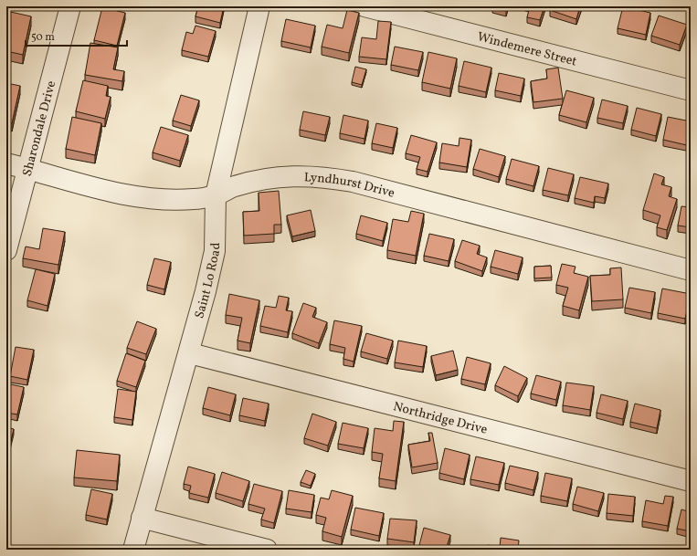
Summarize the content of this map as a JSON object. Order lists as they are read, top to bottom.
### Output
{
  "streets": {
    "street": [
      "Windemere Street",
      "Sharondale Drive",
      "Lyndhurst Drive",
      "Saint Lo Road",
      "Northridge Drive"
    ]
  },
  "crossings": [
    ["Sharondale Drive", "Lyndhurst Drive"],
    ["Lyndhurst Drive", "Saint Lo Road"],
    ["Saint Lo Road", "Northridge Drive"]
  ],
  "scale_bar": "50 m"
}
